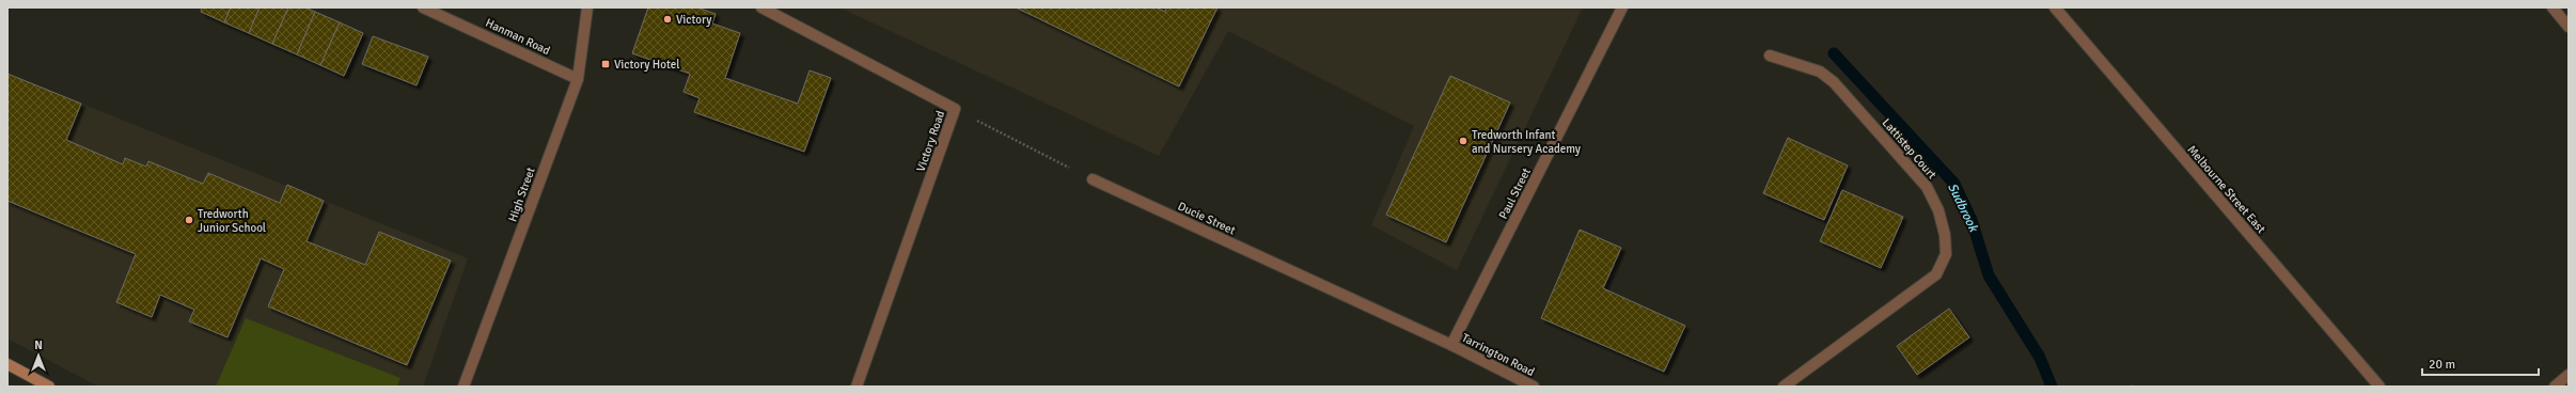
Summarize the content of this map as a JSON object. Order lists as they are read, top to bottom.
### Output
{
  "streets": {
    "street": [
      "Hanman Road",
      "Victory Road",
      "Lattistep Court",
      "Melbourne Street East",
      "Paul Street",
      "High Street",
      "Ducie Street",
      "Tarrington Road"
    ]
  },
  "crossings": [
    ["Hanman Road", "High Street"],
    ["Paul Street", "Ducie Street"],
    ["Paul Street", "Tarrington Road"],
    ["Ducie Street", "Tarrington Road"]
  ],
  "water": ["Sudbrook"],
  "places": {
    "other": ["Victory", "Tredworth Infant and Nursery Academy", "Tredworth Junior School"],
    "transit": ["Victory Hotel"]
  },
  "scale_bar": "20 m",
  "north": "top"
}
